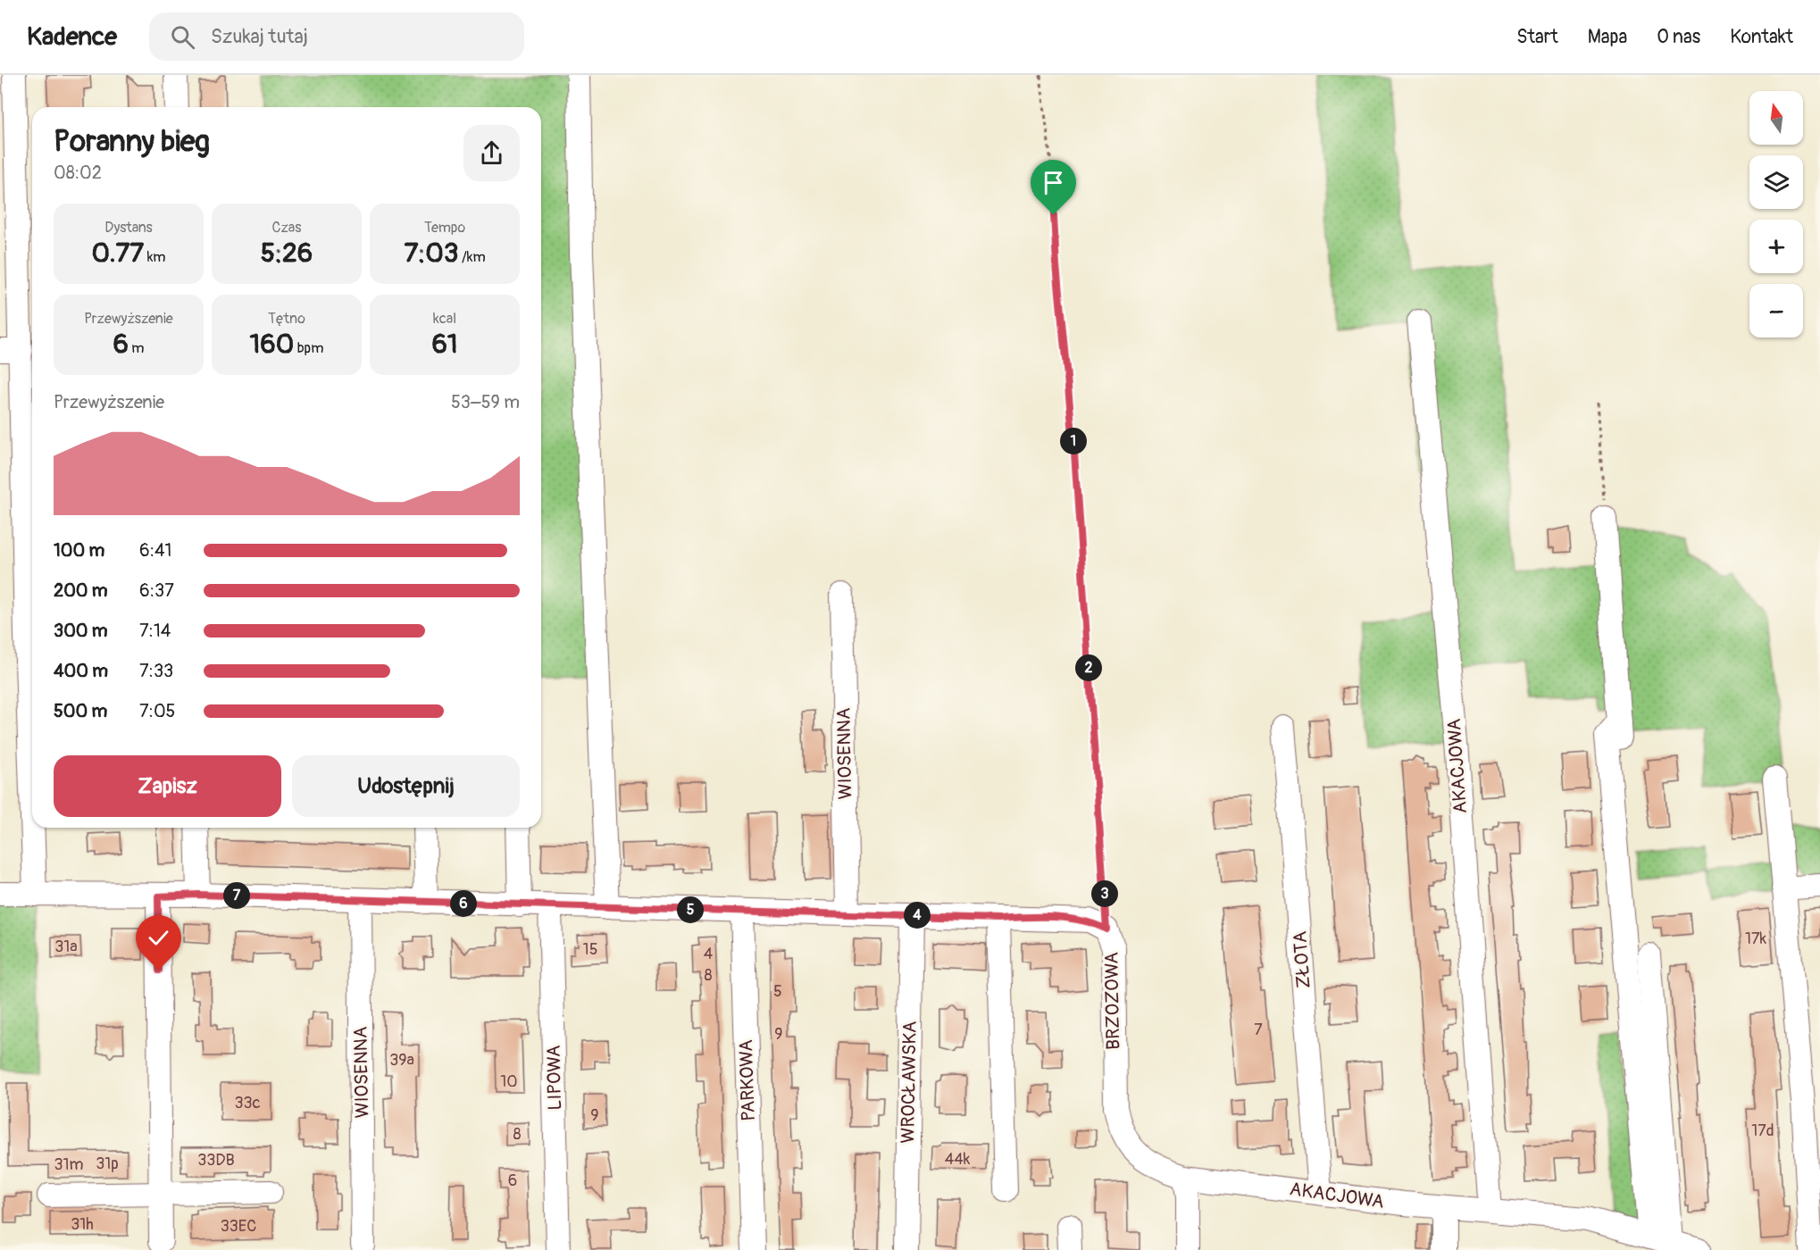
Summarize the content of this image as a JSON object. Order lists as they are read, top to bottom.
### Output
{
  "streets": {
    "street": [
      "WIOSENNA",
      "AKACJOWA",
      "ZŁOTA",
      "BRZOZOWA",
      "LIPOWA",
      "PARKOWA",
      "WROCŁAWSKA"
    ]
  },
  "crossings": [
    ["AKACJOWA", "ZŁOTA"],
    ["AKACJOWA", "BRZOZOWA"]
  ],
  "house_numbers": [
    "17k",
    "31a",
    "15",
    "4",
    "8",
    "5",
    "7",
    "9",
    "39a",
    "10",
    "33c",
    "9",
    "17d",
    "8",
    "44k",
    "33DB",
    "31p",
    "31m",
    "6",
    "31h",
    "33EC"
  ],
  "north": "top",
  "page": {
    "header": "Kadence",
    "search": "Szukaj tutaj",
    "nav": [
      "Start",
      "Mapa",
      "O nas",
      "Kontakt"
    ],
    "map_buttons": ["+", "−"],
    "heading": ["Poranny bieg", "08:02"],
    "stats": [
      ["Dystans", "0.77 km"],
      ["Czas", "5:26"],
      ["Tempo", "7:03 /km"],
      ["Przewyższenie", "6 m"],
      ["Tętno", "160 bpm"],
      ["kcal", "61"]
    ],
    "chart": ["Przewyższenie", "53–59 m"],
    "pins": [
      "1",
      "2",
      "3",
      "7",
      "6",
      "5",
      "4"
    ],
    "list": [
      {
        "name": "100 m",
        "note": "6:41"
      },
      {
        "name": "200 m",
        "note": "6:37"
      },
      {
        "name": "300 m",
        "note": "7:14"
      },
      {
        "name": "400 m",
        "note": "7:33"
      },
      {
        "name": "500 m",
        "note": "7:05"
      }
    ],
    "buttons": ["Zapisz", "Udostępnij"]
  }
}
